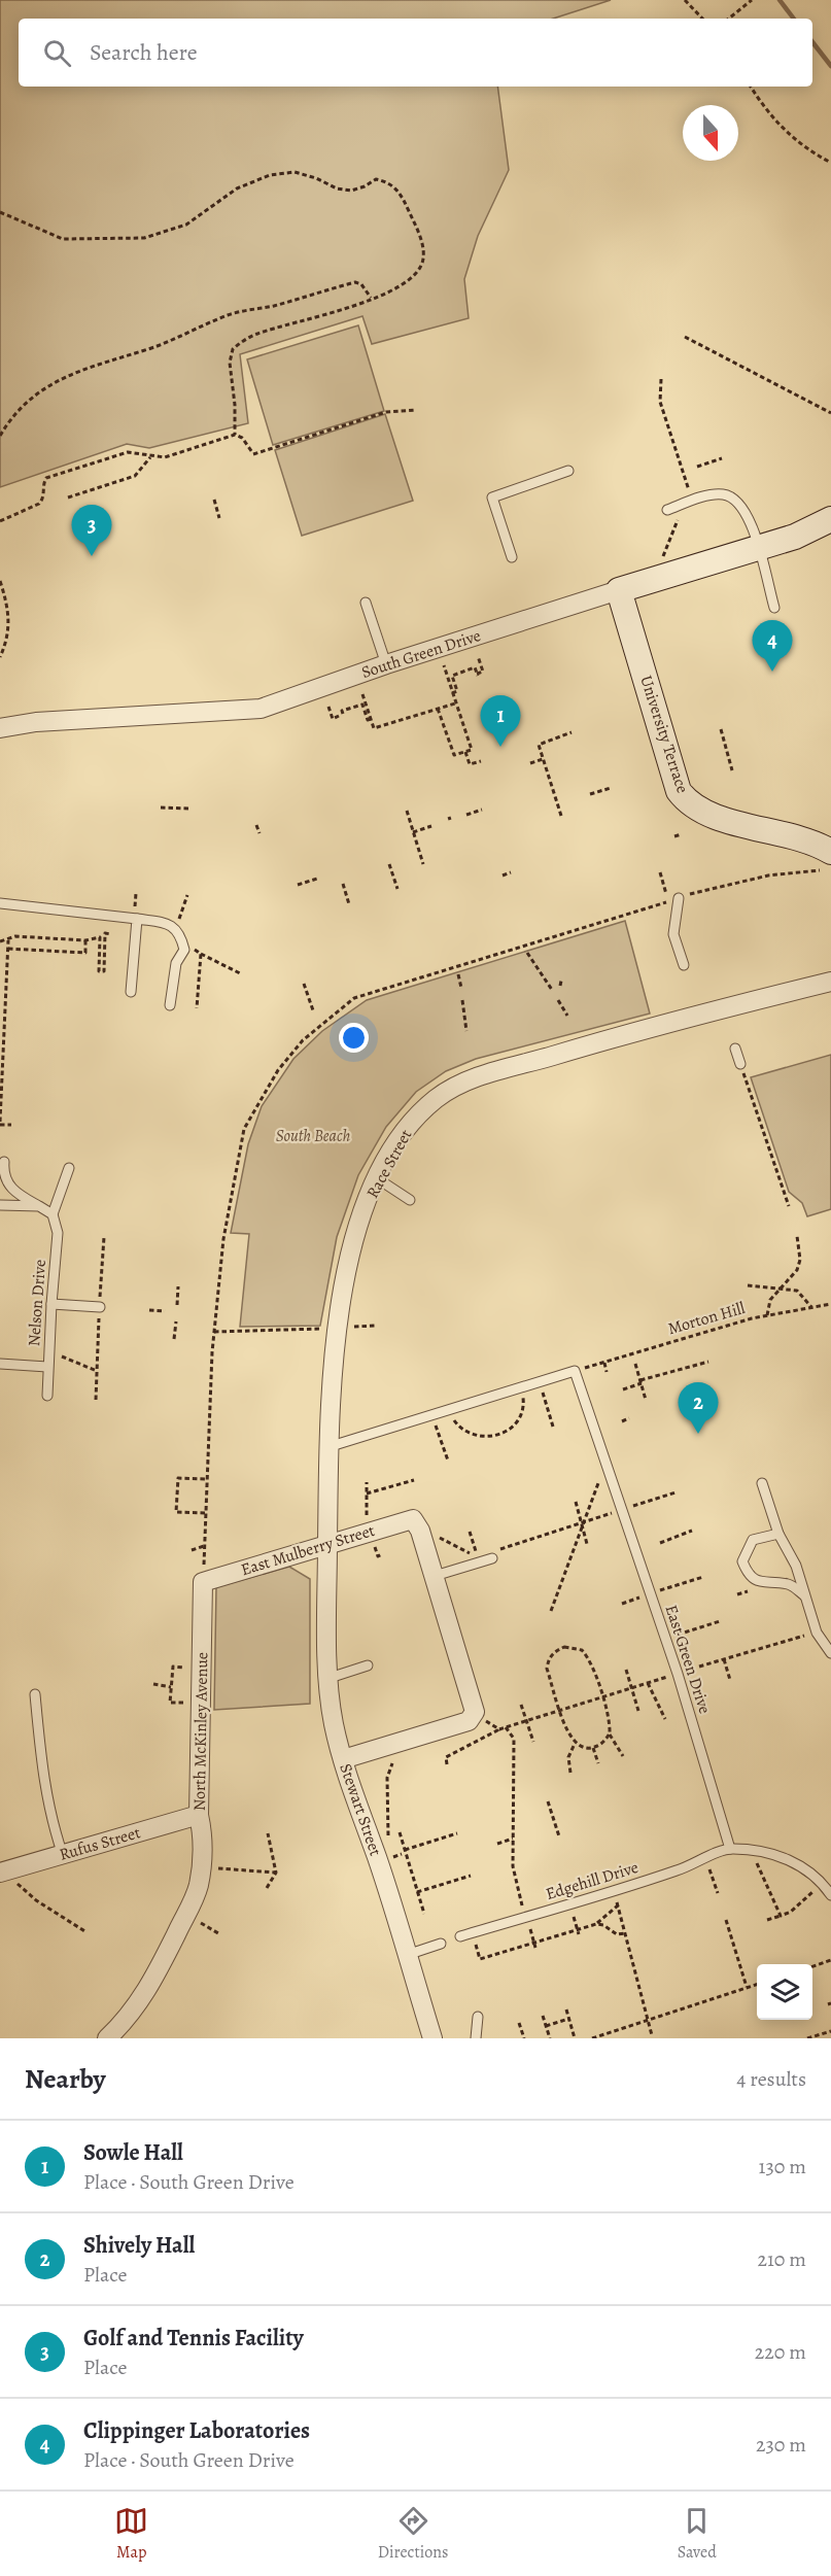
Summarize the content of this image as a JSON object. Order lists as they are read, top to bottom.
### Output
{
  "streets": {
    "street": [
      "South Green Drive",
      "University Terrace",
      "Race Street",
      "East Mulberry Street",
      "North McKinley Avenue",
      "Stewart Street",
      "Rufus Street"
    ],
    "lane": ["Nelson Drive", "East Green Drive", "Edgehill Drive"],
    "path": ["Morton Hill"]
  },
  "crossings": [
    ["South Green Drive", "University Terrace"],
    ["Race Street", "East Mulberry Street"],
    ["Race Street", "Stewart Street"],
    ["East Mulberry Street", "North McKinley Avenue"],
    ["East Green Drive", "Edgehill Drive"],
    ["North McKinley Avenue", "Rufus Street"]
  ],
  "parks": ["South Beach"],
  "north": "bottom",
  "page": {
    "search": "Search here",
    "pins": [
      "3",
      "4",
      "1",
      "2"
    ],
    "heading": ["Nearby", "4 results"],
    "list": [
      {
        "mark": "1",
        "name": "Sowle Hall",
        "note": "Place · South Green Drive",
        "value": "130 m"
      },
      {
        "mark": "2",
        "name": "Shively Hall",
        "note": "Place",
        "value": "210 m"
      },
      {
        "mark": "3",
        "name": "Golf and Tennis Facility",
        "note": "Place",
        "value": "220 m"
      },
      {
        "mark": "4",
        "name": "Clippinger Laboratories",
        "note": "Place · South Green Drive",
        "value": "230 m"
      }
    ],
    "nav": ["Map", "Directions", "Saved"]
  }
}
